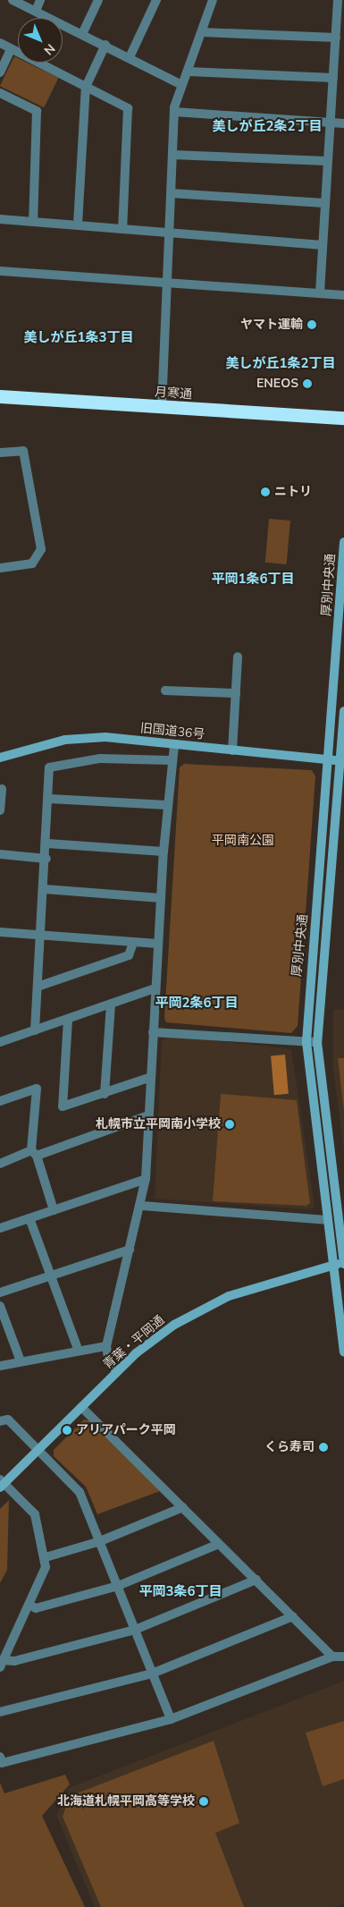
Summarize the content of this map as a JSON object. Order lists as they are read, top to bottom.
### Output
{
  "streets": {
    "highway": ["月寒通"],
    "main road": ["厚別中央通", "旧国道36号", "青葉・平岡通"]
  },
  "crossings": [
    ["厚別中央通", "旧国道36号"],
    ["厚別中央通", "青葉・平岡通"]
  ],
  "districts": [
    "美しが丘2条2丁目",
    "美しが丘1条3丁目",
    "美しが丘1条2丁目",
    "平岡1条6丁目",
    "平岡2条6丁目",
    "平岡3条6丁目"
  ],
  "parks": ["平岡南公園"],
  "places": [
    "ヤマト運輸",
    "ENEOS",
    "ニトリ",
    "札幌市立平岡南小学校",
    "アリアパーク平岡",
    "くら寿司",
    "北海道札幌平岡高等学校"
  ],
  "north": "bottom right"
}
